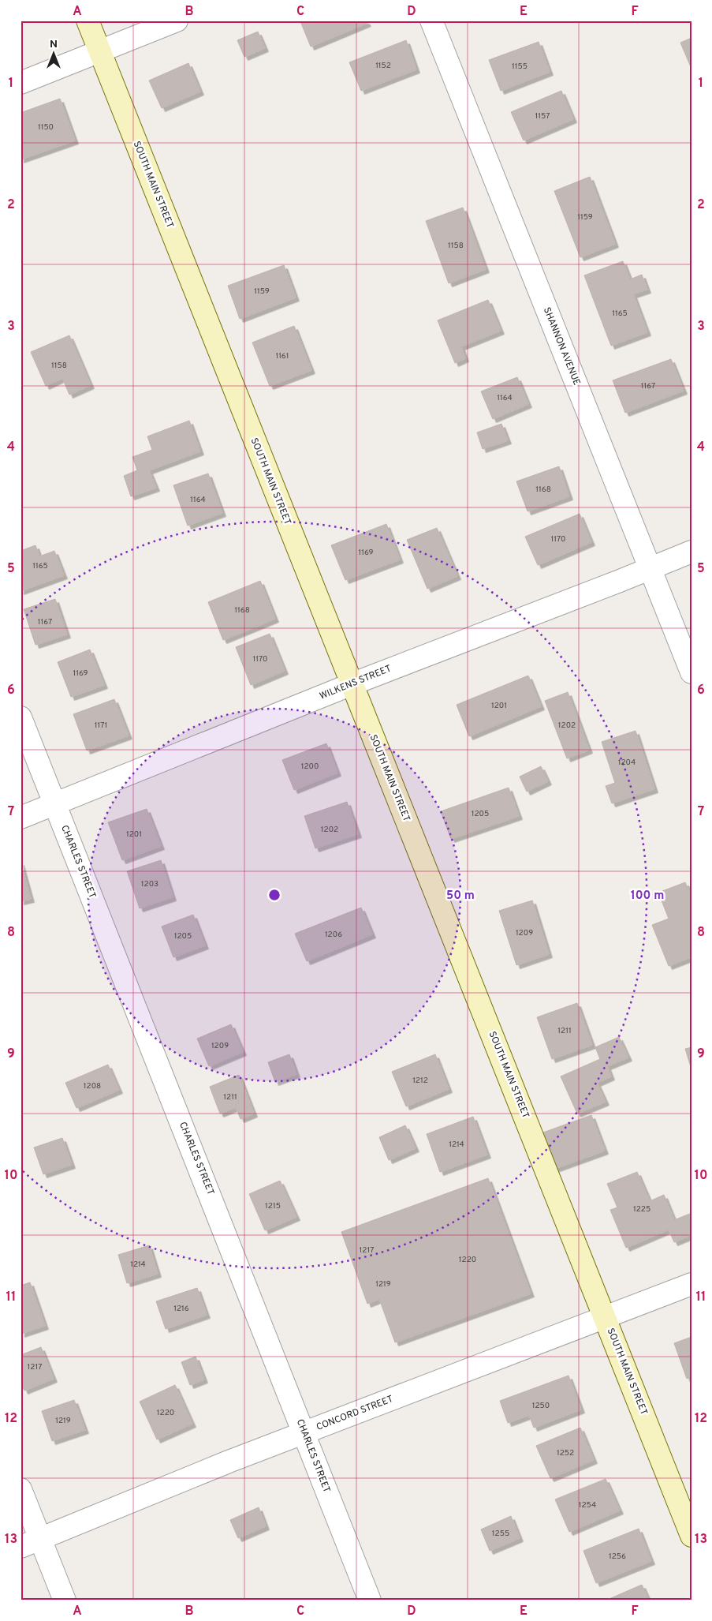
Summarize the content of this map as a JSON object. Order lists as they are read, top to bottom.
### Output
{
  "streets": {
    "street": [
      "SOUTH MAIN STREET",
      "SHANNON AVENUE",
      "WILKENS STREET",
      "CHARLES STREET",
      "CONCORD STREET"
    ]
  },
  "crossings": [
    ["SOUTH MAIN STREET", "WILKENS STREET"],
    ["SOUTH MAIN STREET", "CONCORD STREET"],
    ["SHANNON AVENUE", "WILKENS STREET"],
    ["WILKENS STREET", "CHARLES STREET"],
    ["CHARLES STREET", "CONCORD STREET"]
  ],
  "house_numbers": [
    "1152",
    "1155",
    "1157",
    "1150",
    "1159",
    "1158",
    "1159",
    "1165",
    "1161",
    "1158",
    "1167",
    "1164",
    "1168",
    "1164",
    "1170",
    "1169",
    "1165",
    "1168",
    "1167",
    "1170",
    "1169",
    "1201",
    "1171",
    "1202",
    "1204",
    "1200",
    "1205",
    "1202",
    "1201",
    "1203",
    "1209",
    "1206",
    "1205",
    "1211",
    "1209",
    "1212",
    "1208",
    "1211",
    "1214",
    "1215",
    "1225",
    "1217",
    "1220",
    "1214",
    "1219",
    "1216",
    "1217",
    "1250",
    "1220",
    "1219",
    "1252",
    "1254",
    "1255",
    "1256"
  ],
  "north": "top",
  "grid": {
    "columns": [
      "A",
      "B",
      "C",
      "D",
      "E",
      "F"
    ],
    "rows": [
      "1",
      "2",
      "3",
      "4",
      "5",
      "6",
      "7",
      "8",
      "9",
      "10",
      "11",
      "12",
      "13"
    ]
  },
  "rings": ["50 m", "100 m"]
}
